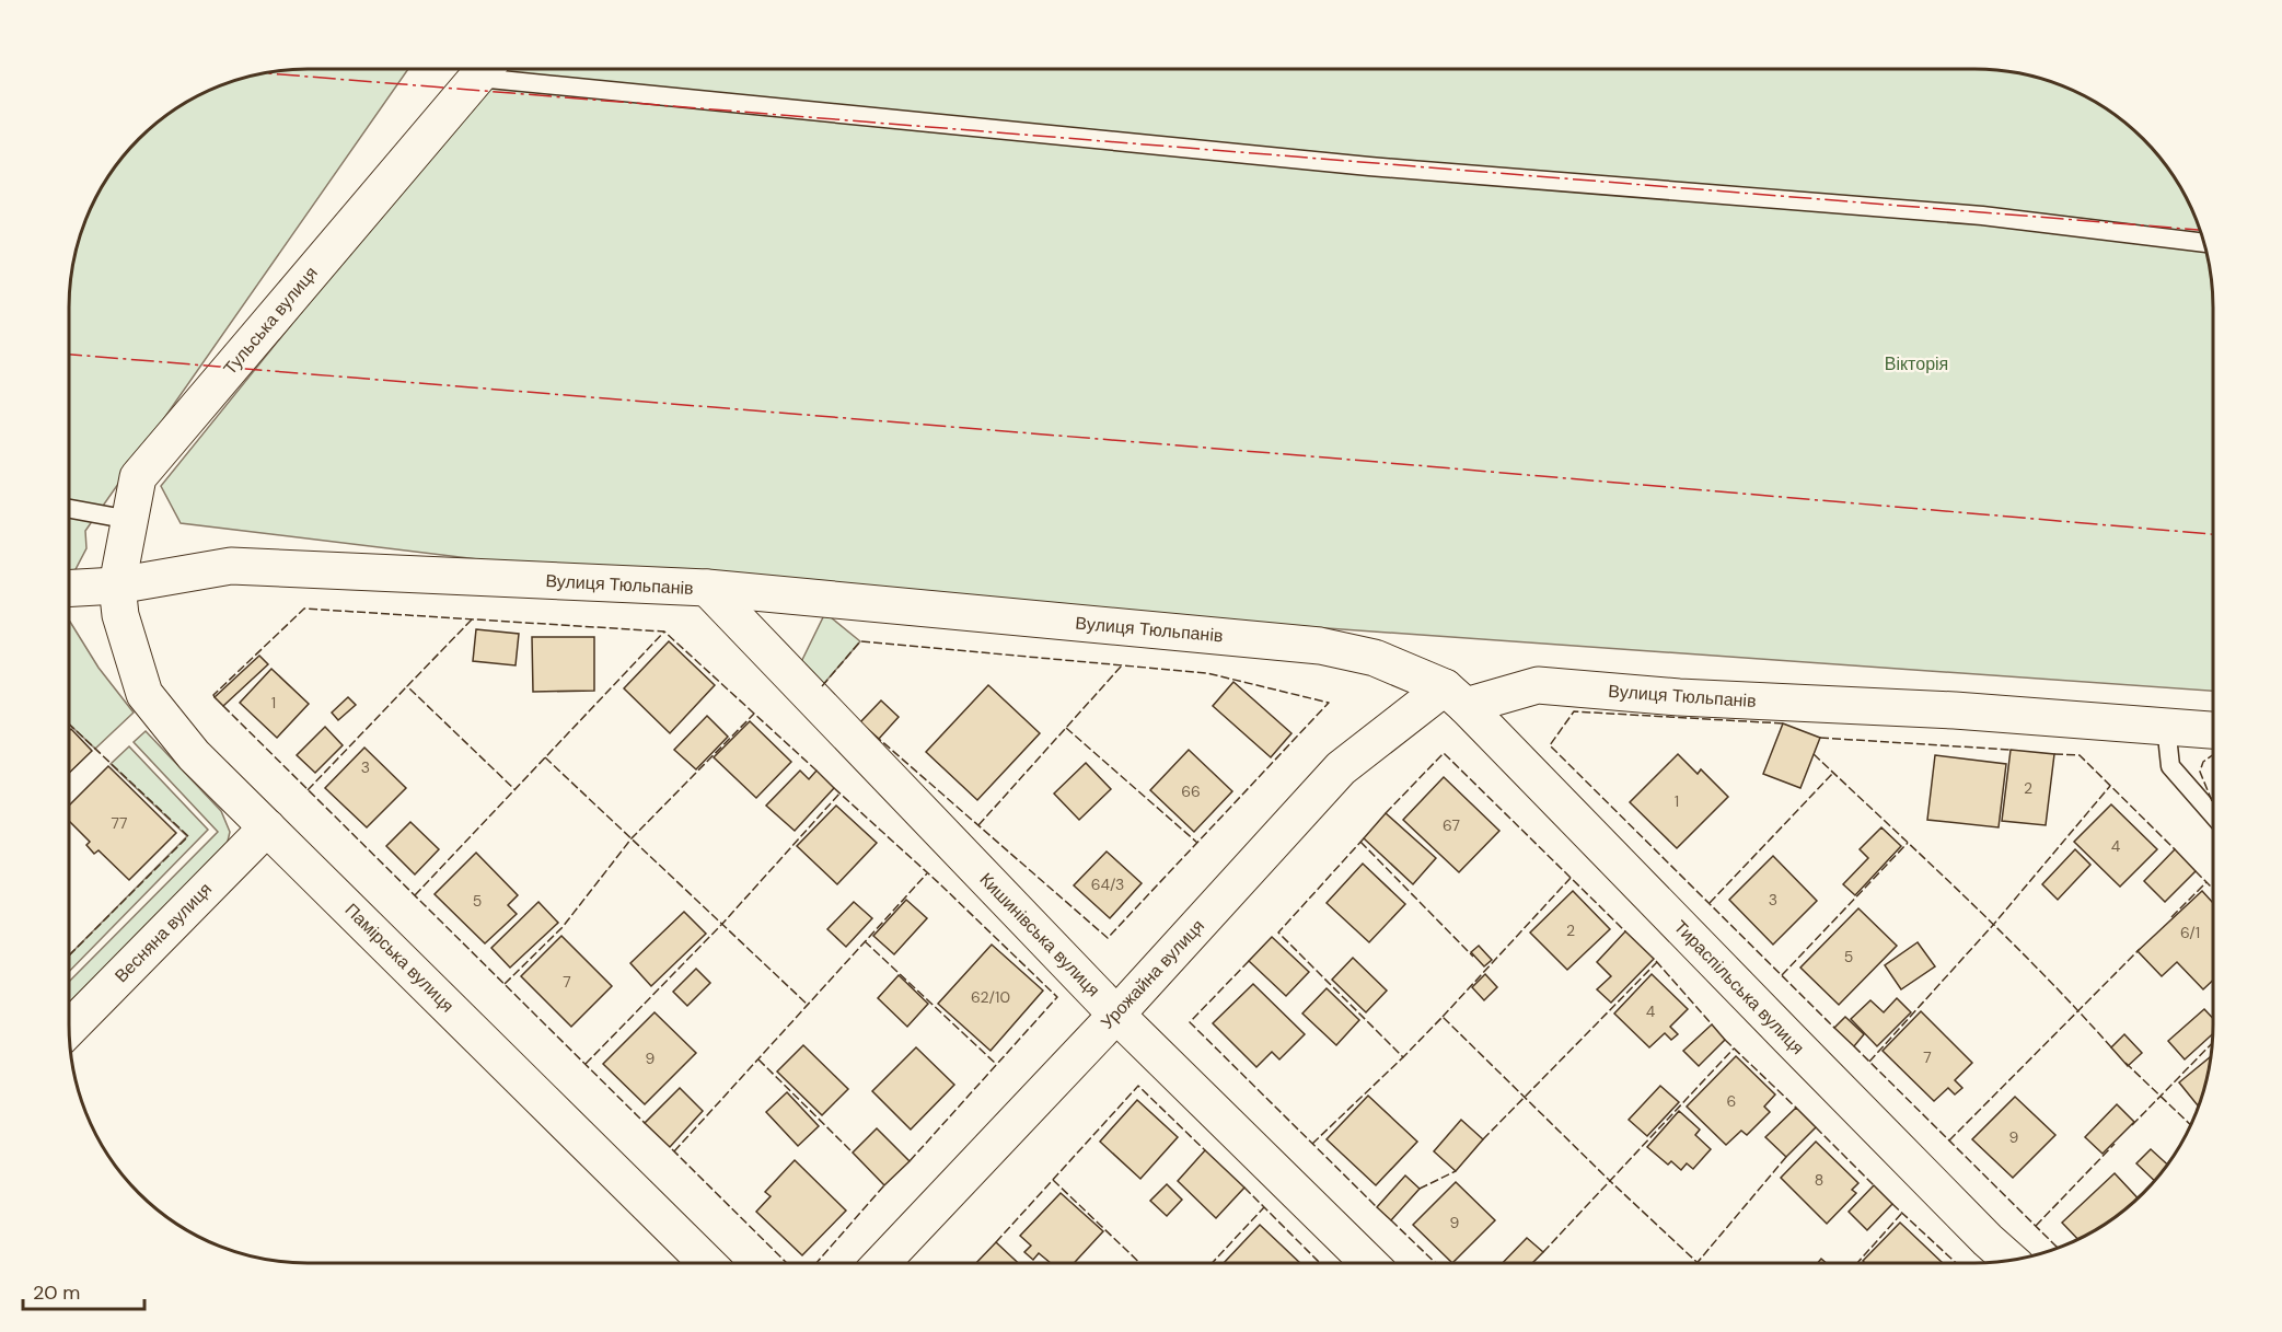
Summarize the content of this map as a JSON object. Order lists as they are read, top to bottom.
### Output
{
  "streets": {
    "street": [
      "Тульська вулиця",
      "Вулиця Тюльпанів",
      "Весняна вулиця",
      "Кишинівська вулиця",
      "Памірська вулиця",
      "Урожайна вулиця",
      "Тираспільська вулиця"
    ]
  },
  "crossings": [
    ["Тульська вулиця", "Вулиця Тюльпанів"],
    ["Тульська вулиця", "Памірська вулиця"],
    ["Вулиця Тюльпанів", "Кишинівська вулиця"],
    ["Вулиця Тюльпанів", "Памірська вулиця"],
    ["Вулиця Тюльпанів", "Урожайна вулиця"],
    ["Вулиця Тюльпанів", "Тираспільська вулиця"],
    ["Весняна вулиця", "Памірська вулиця"],
    ["Кишинівська вулиця", "Урожайна вулиця"],
    ["Урожайна вулиця", "Тираспільська вулиця"]
  ],
  "parks": ["Вікторія"],
  "house_numbers": [
    "1",
    "3",
    "2",
    "66",
    "1",
    "77",
    "67",
    "4",
    "64/3",
    "3",
    "5",
    "2",
    "6/1",
    "5",
    "7",
    "62/10",
    "4",
    "7",
    "9",
    "6",
    "9",
    "8",
    "9"
  ],
  "scale_bar": "20 m"
}
